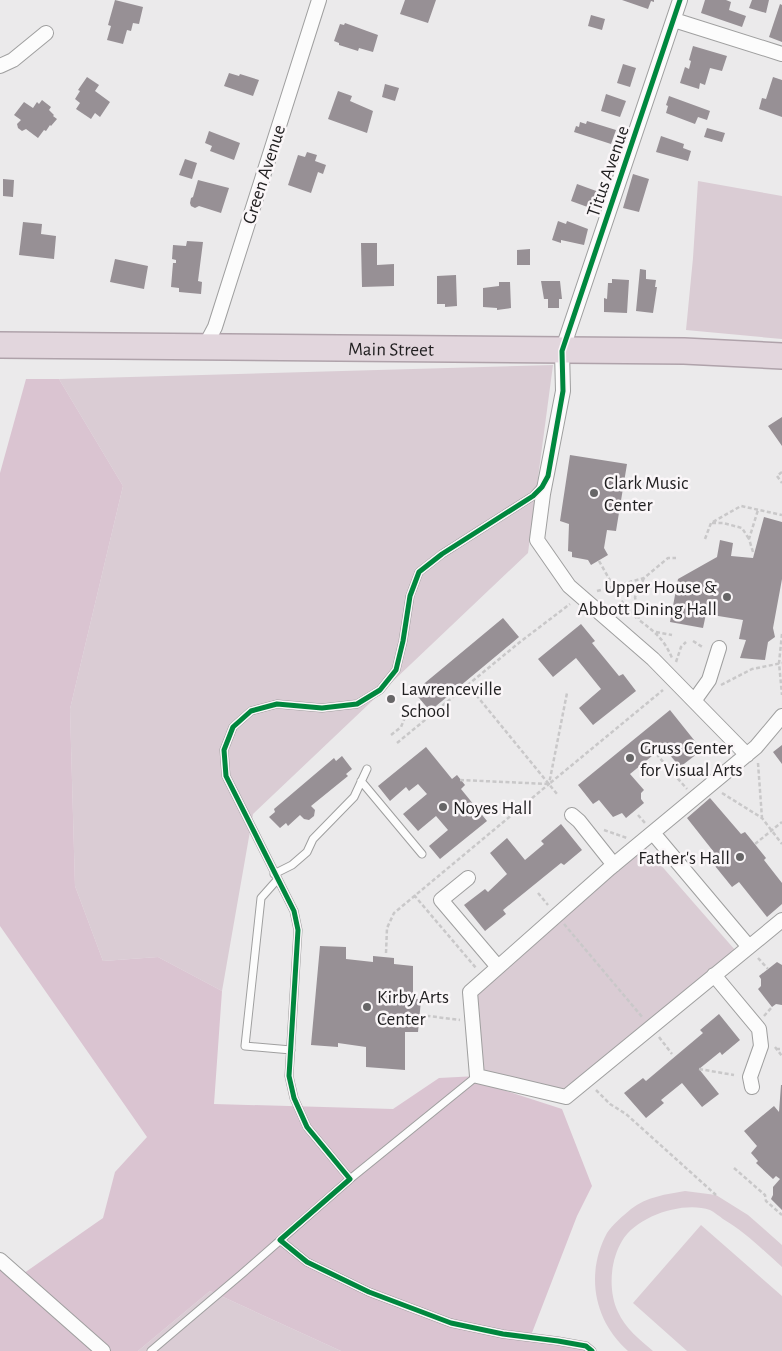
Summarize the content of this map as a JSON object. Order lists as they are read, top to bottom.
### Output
{
  "streets": {
    "highway": ["Main Street"],
    "street": ["Titus Avenue", "Green Avenue"]
  },
  "crossings": [
    ["Titus Avenue", "Main Street"],
    ["Green Avenue", "Main Street"]
  ],
  "places": [
    "Clark Music Center",
    "Upper House & Abbott Dining Hall",
    "Lawrenceville School",
    "Gruss Center for Visual Arts",
    "Noyes Hall",
    "Father's Hall",
    "Kirby Arts Center"
  ]
}
